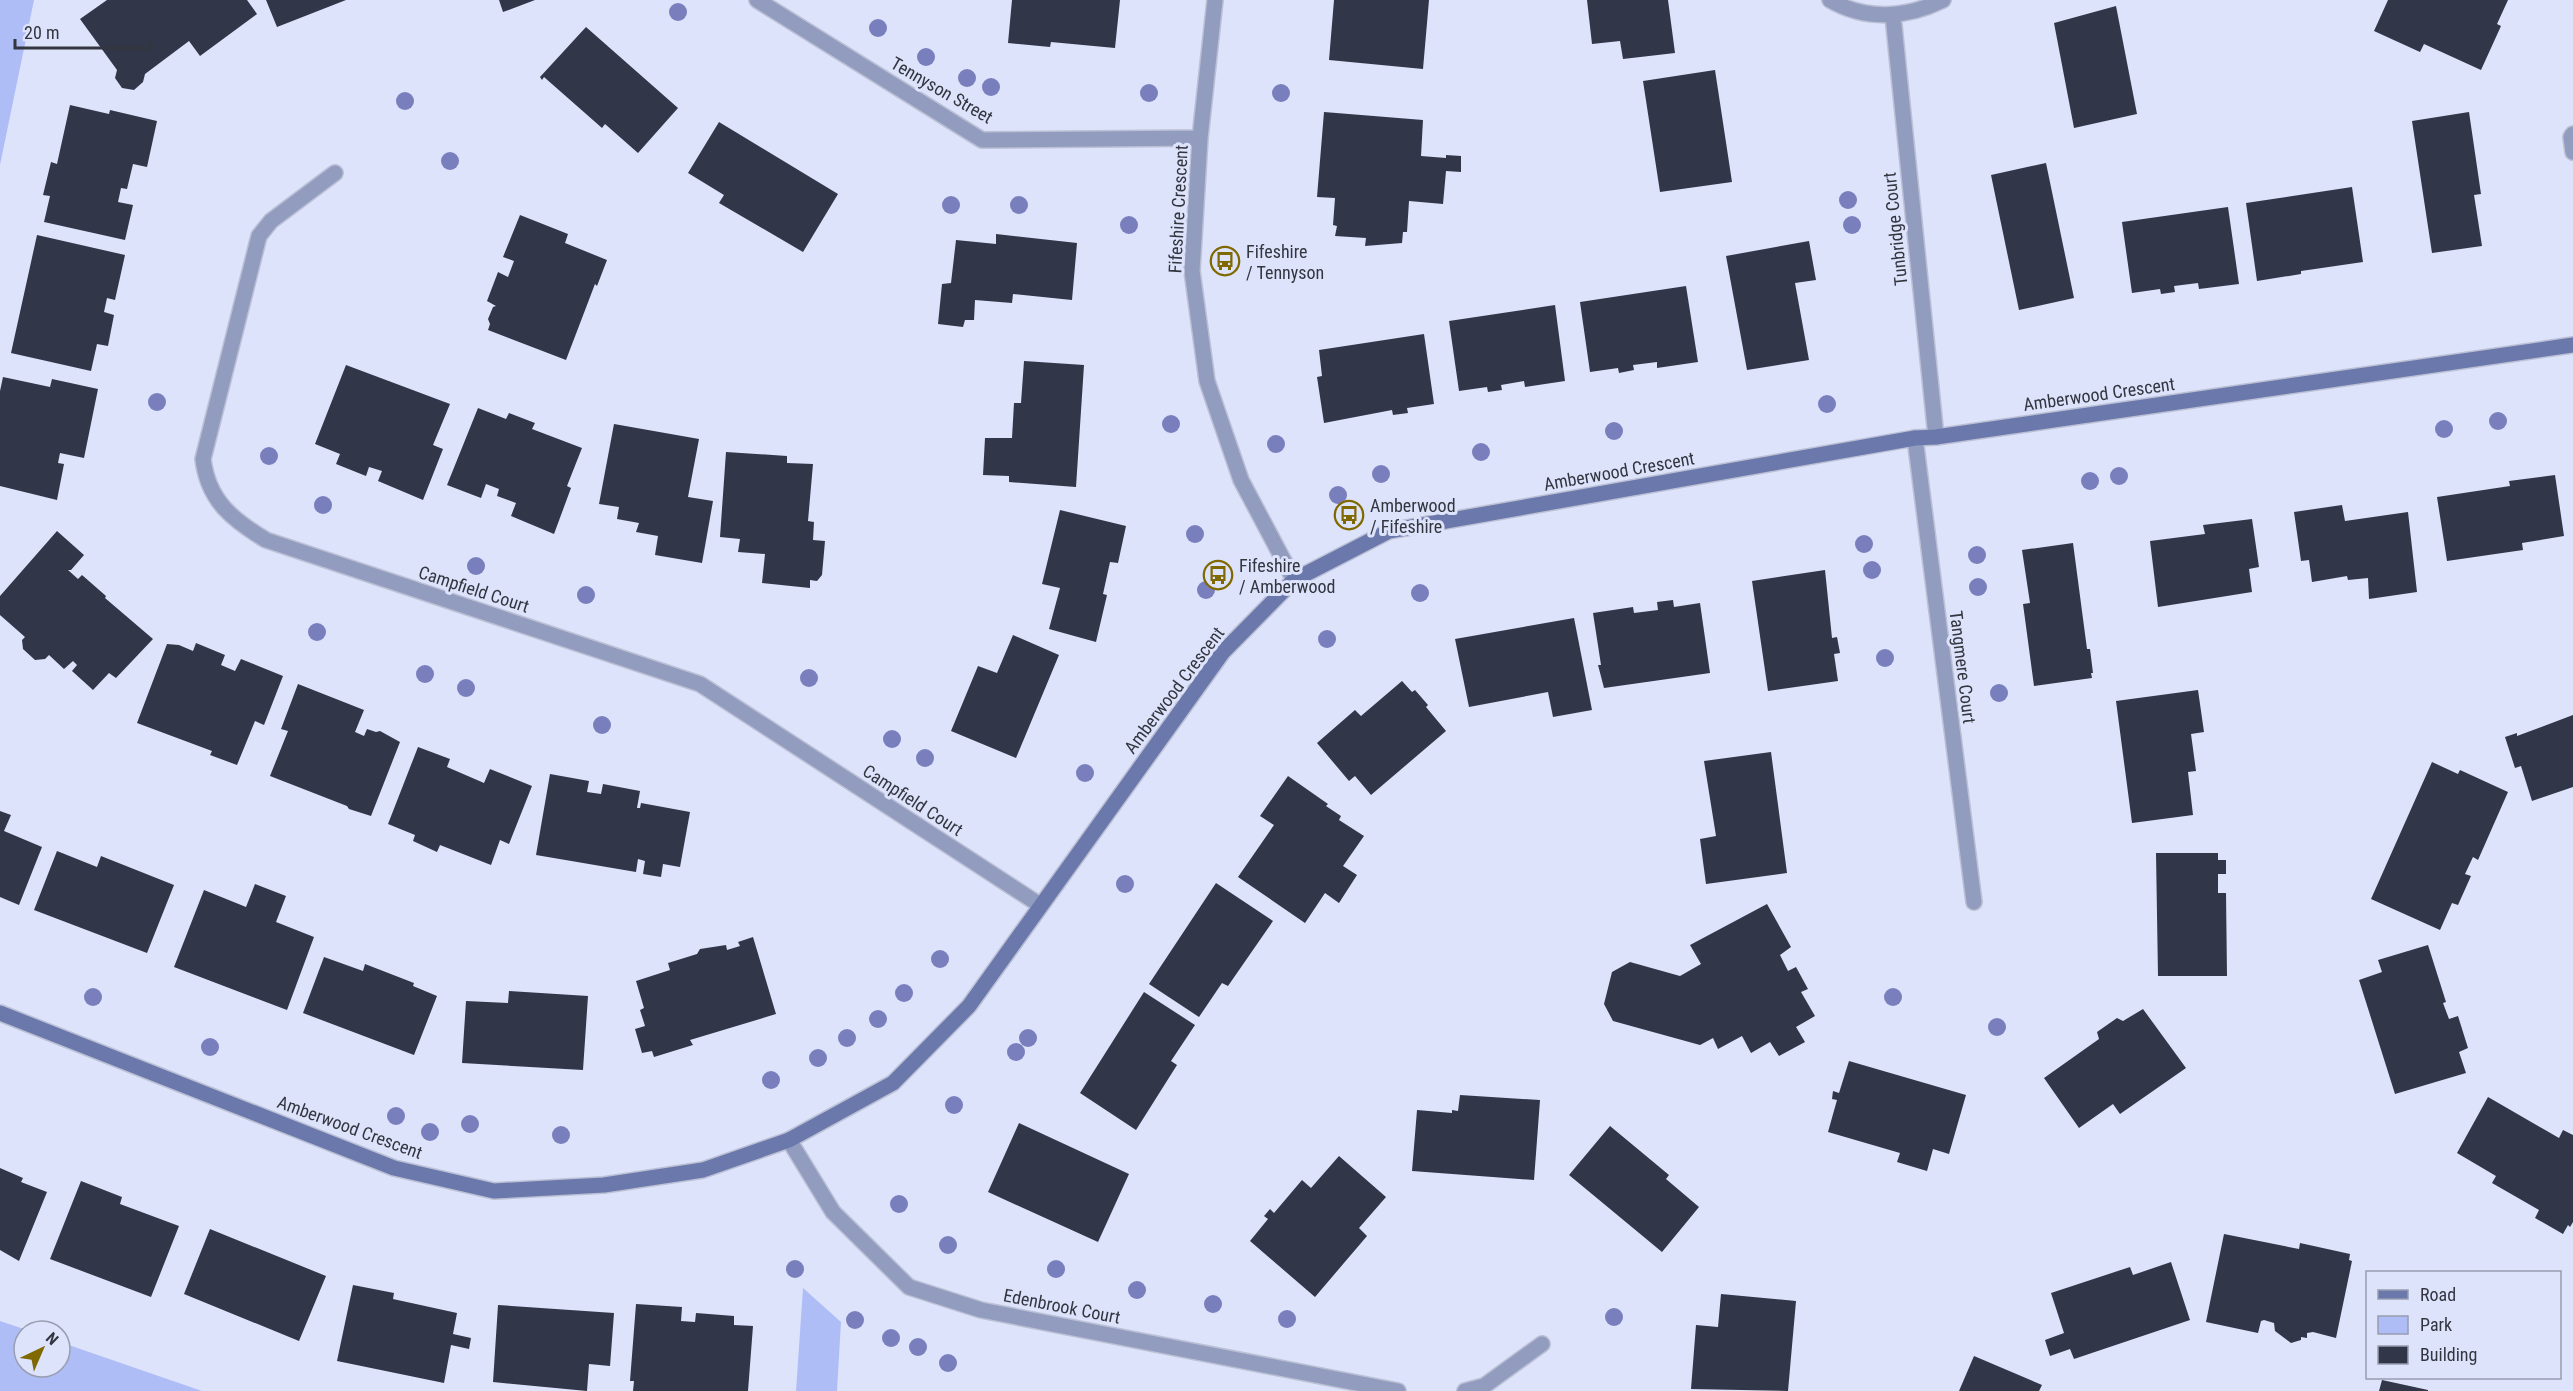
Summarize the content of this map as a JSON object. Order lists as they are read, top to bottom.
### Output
{
  "streets": {
    "street": [
      "Tennyson Street",
      "Fifeshire Crescent",
      "Tunbridge Court",
      "Amberwood Crescent",
      "Campfield Court",
      "Tangmere Court",
      "Edenbrook Court"
    ]
  },
  "crossings": [
    ["Tennyson Street", "Fifeshire Crescent"],
    ["Fifeshire Crescent", "Amberwood Crescent"],
    ["Tunbridge Court", "Amberwood Crescent"],
    ["Amberwood Crescent", "Campfield Court"],
    ["Amberwood Crescent", "Tangmere Court"],
    ["Amberwood Crescent", "Edenbrook Court"]
  ],
  "places": {
    "bus stop": ["Fifeshire / Tennyson", "Amberwood / Fifeshire", "Fifeshire / Amberwood"]
  },
  "legend": ["Road", "Park", "Building"],
  "scale_bar": "20 m",
  "north": "top right"
}
